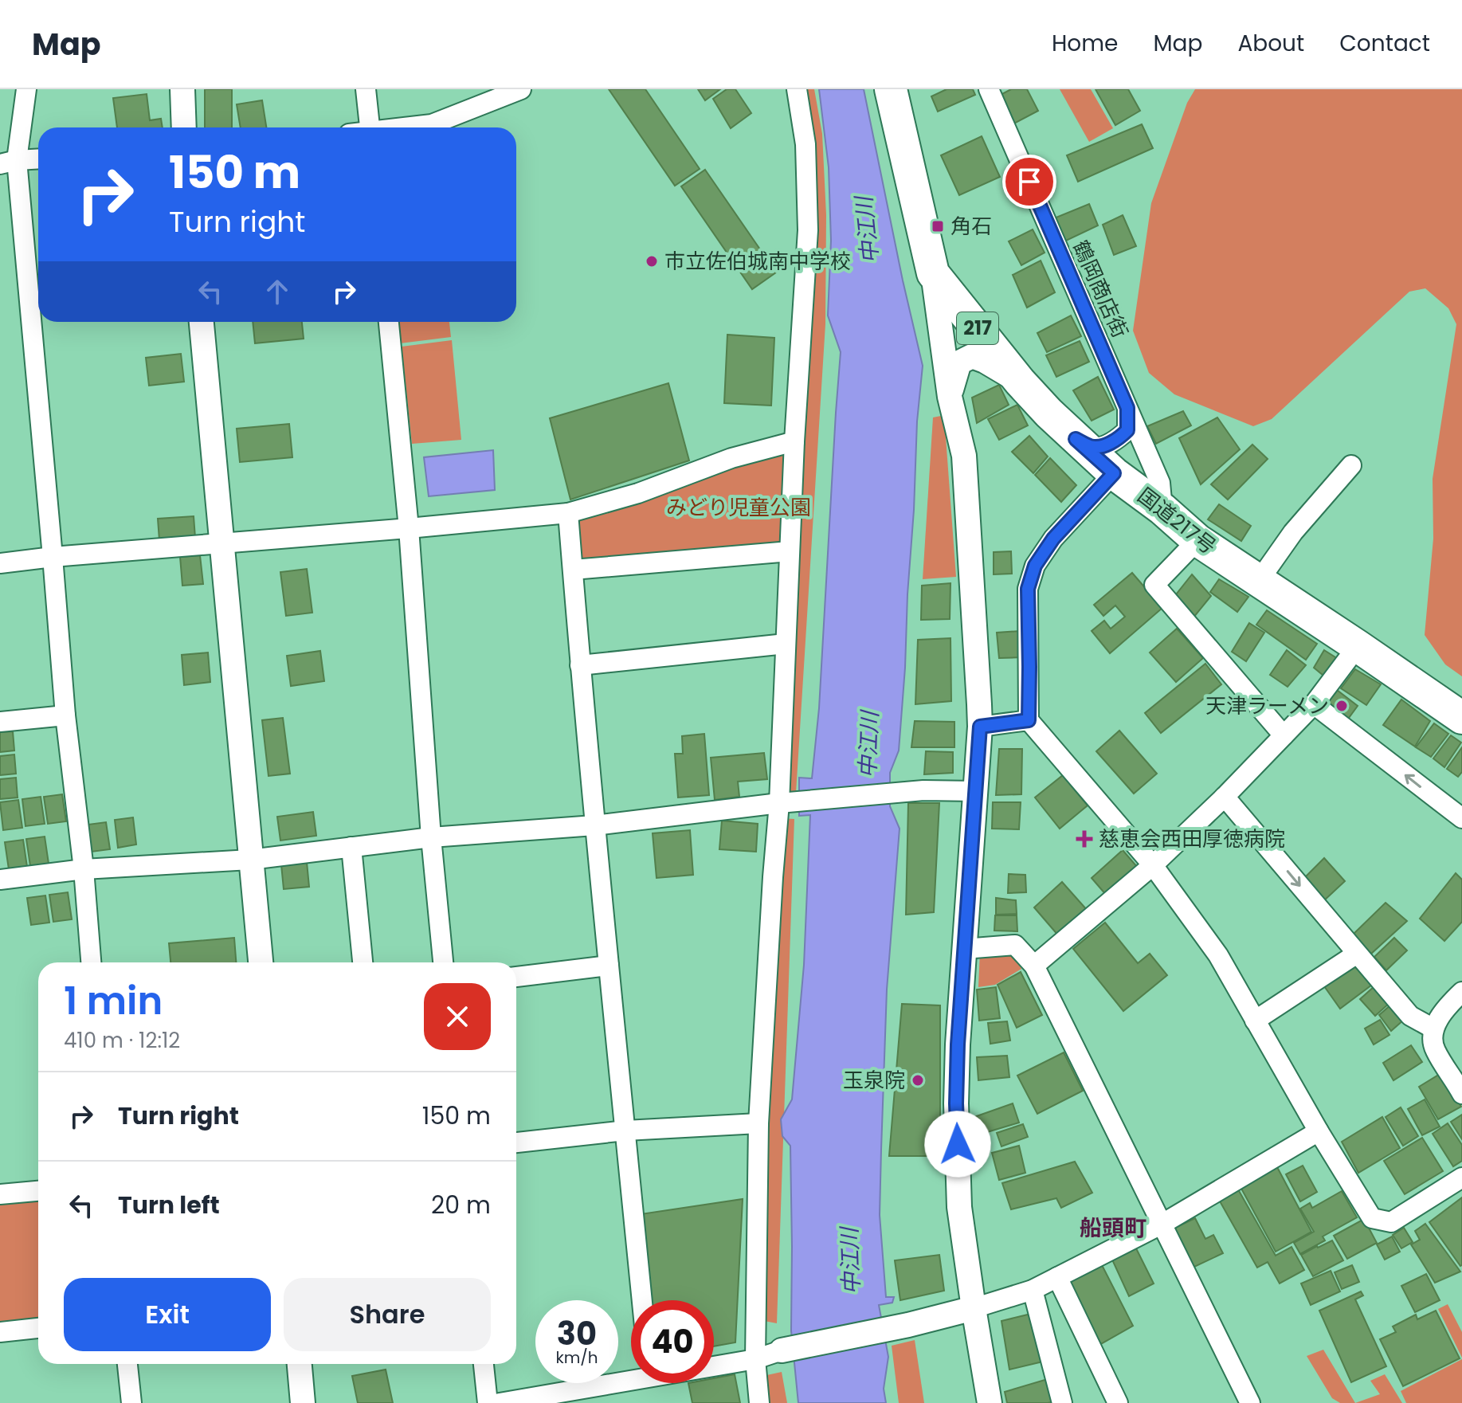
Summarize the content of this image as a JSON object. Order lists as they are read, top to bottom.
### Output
{
  "streets": {
    "highway": ["217", "国道217号"],
    "street": ["鶴岡商店街"]
  },
  "crossings": [
    ["鶴岡商店街", "国道217号"]
  ],
  "districts": ["船頭町"],
  "water": ["中江川"],
  "parks": ["みどり児童公園"],
  "places": {
    "transit": ["角石"],
    "other": ["市立佐伯城南中学校", "天津ラーメン", "玉泉院"],
    "health": ["慈恵会西田厚徳病院"]
  },
  "page": {
    "header": "Map",
    "nav": [
      "Home",
      "Map",
      "About",
      "Contact"
    ],
    "turn": ["150 m", "Turn right"],
    "heading": ["1 min", "410 m · 12:12"],
    "list": [
      {
        "name": "Turn right",
        "value": "150 m"
      },
      {
        "name": "Turn left",
        "value": "20 m"
      }
    ],
    "buttons": ["Exit", "Share"],
    "speed": "30 km/h",
    "limit": "40"
  }
}
